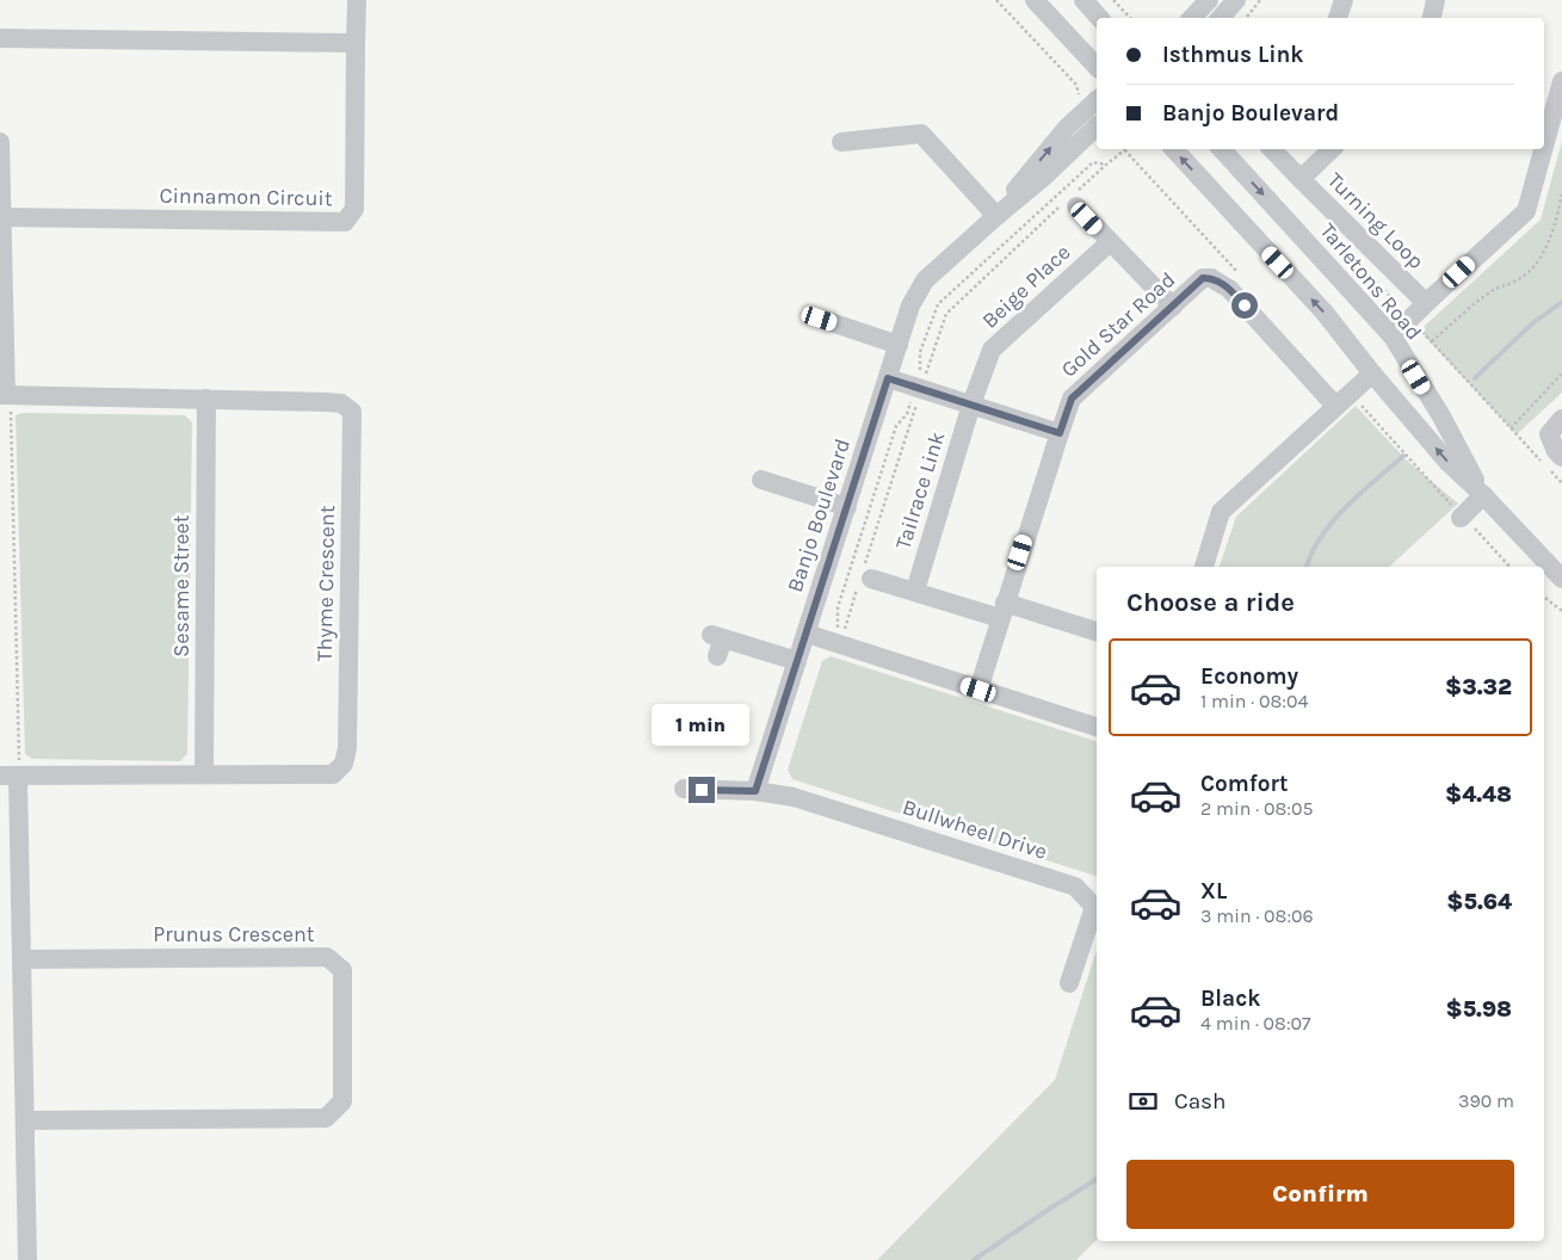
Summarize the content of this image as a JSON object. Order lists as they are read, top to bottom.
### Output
{
  "streets": {
    "street": [
      "Cinnamon Circuit",
      "Turning Loop",
      "Tarletons Road",
      "Beige Place",
      "Gold Star Road",
      "Tailrace Link",
      "Banjo Boulevard",
      "Thyme Crescent",
      "Sesame Street",
      "Bullwheel Drive",
      "Prunus Crescent"
    ]
  },
  "crossings": [
    ["Beige Place", "Tailrace Link"],
    ["Banjo Boulevard", "Bullwheel Drive"],
    ["Thyme Crescent", "Sesame Street"]
  ],
  "page": {
    "banner": ["Isthmus Link", "Banjo Boulevard"],
    "heading": "Choose a ride",
    "list": [
      {
        "name": "Economy",
        "note": "1 min · 08:04",
        "value": "$3.32"
      },
      {
        "name": "Comfort",
        "note": "2 min · 08:05",
        "value": "$4.48"
      },
      {
        "name": "XL",
        "note": "3 min · 08:06",
        "value": "$5.64"
      },
      {
        "name": "Black",
        "note": "4 min · 08:07",
        "value": "$5.98"
      }
    ],
    "bubble": "1 min",
    "pay": ["Cash", "390 m"],
    "buttons": "Confirm"
  }
}
